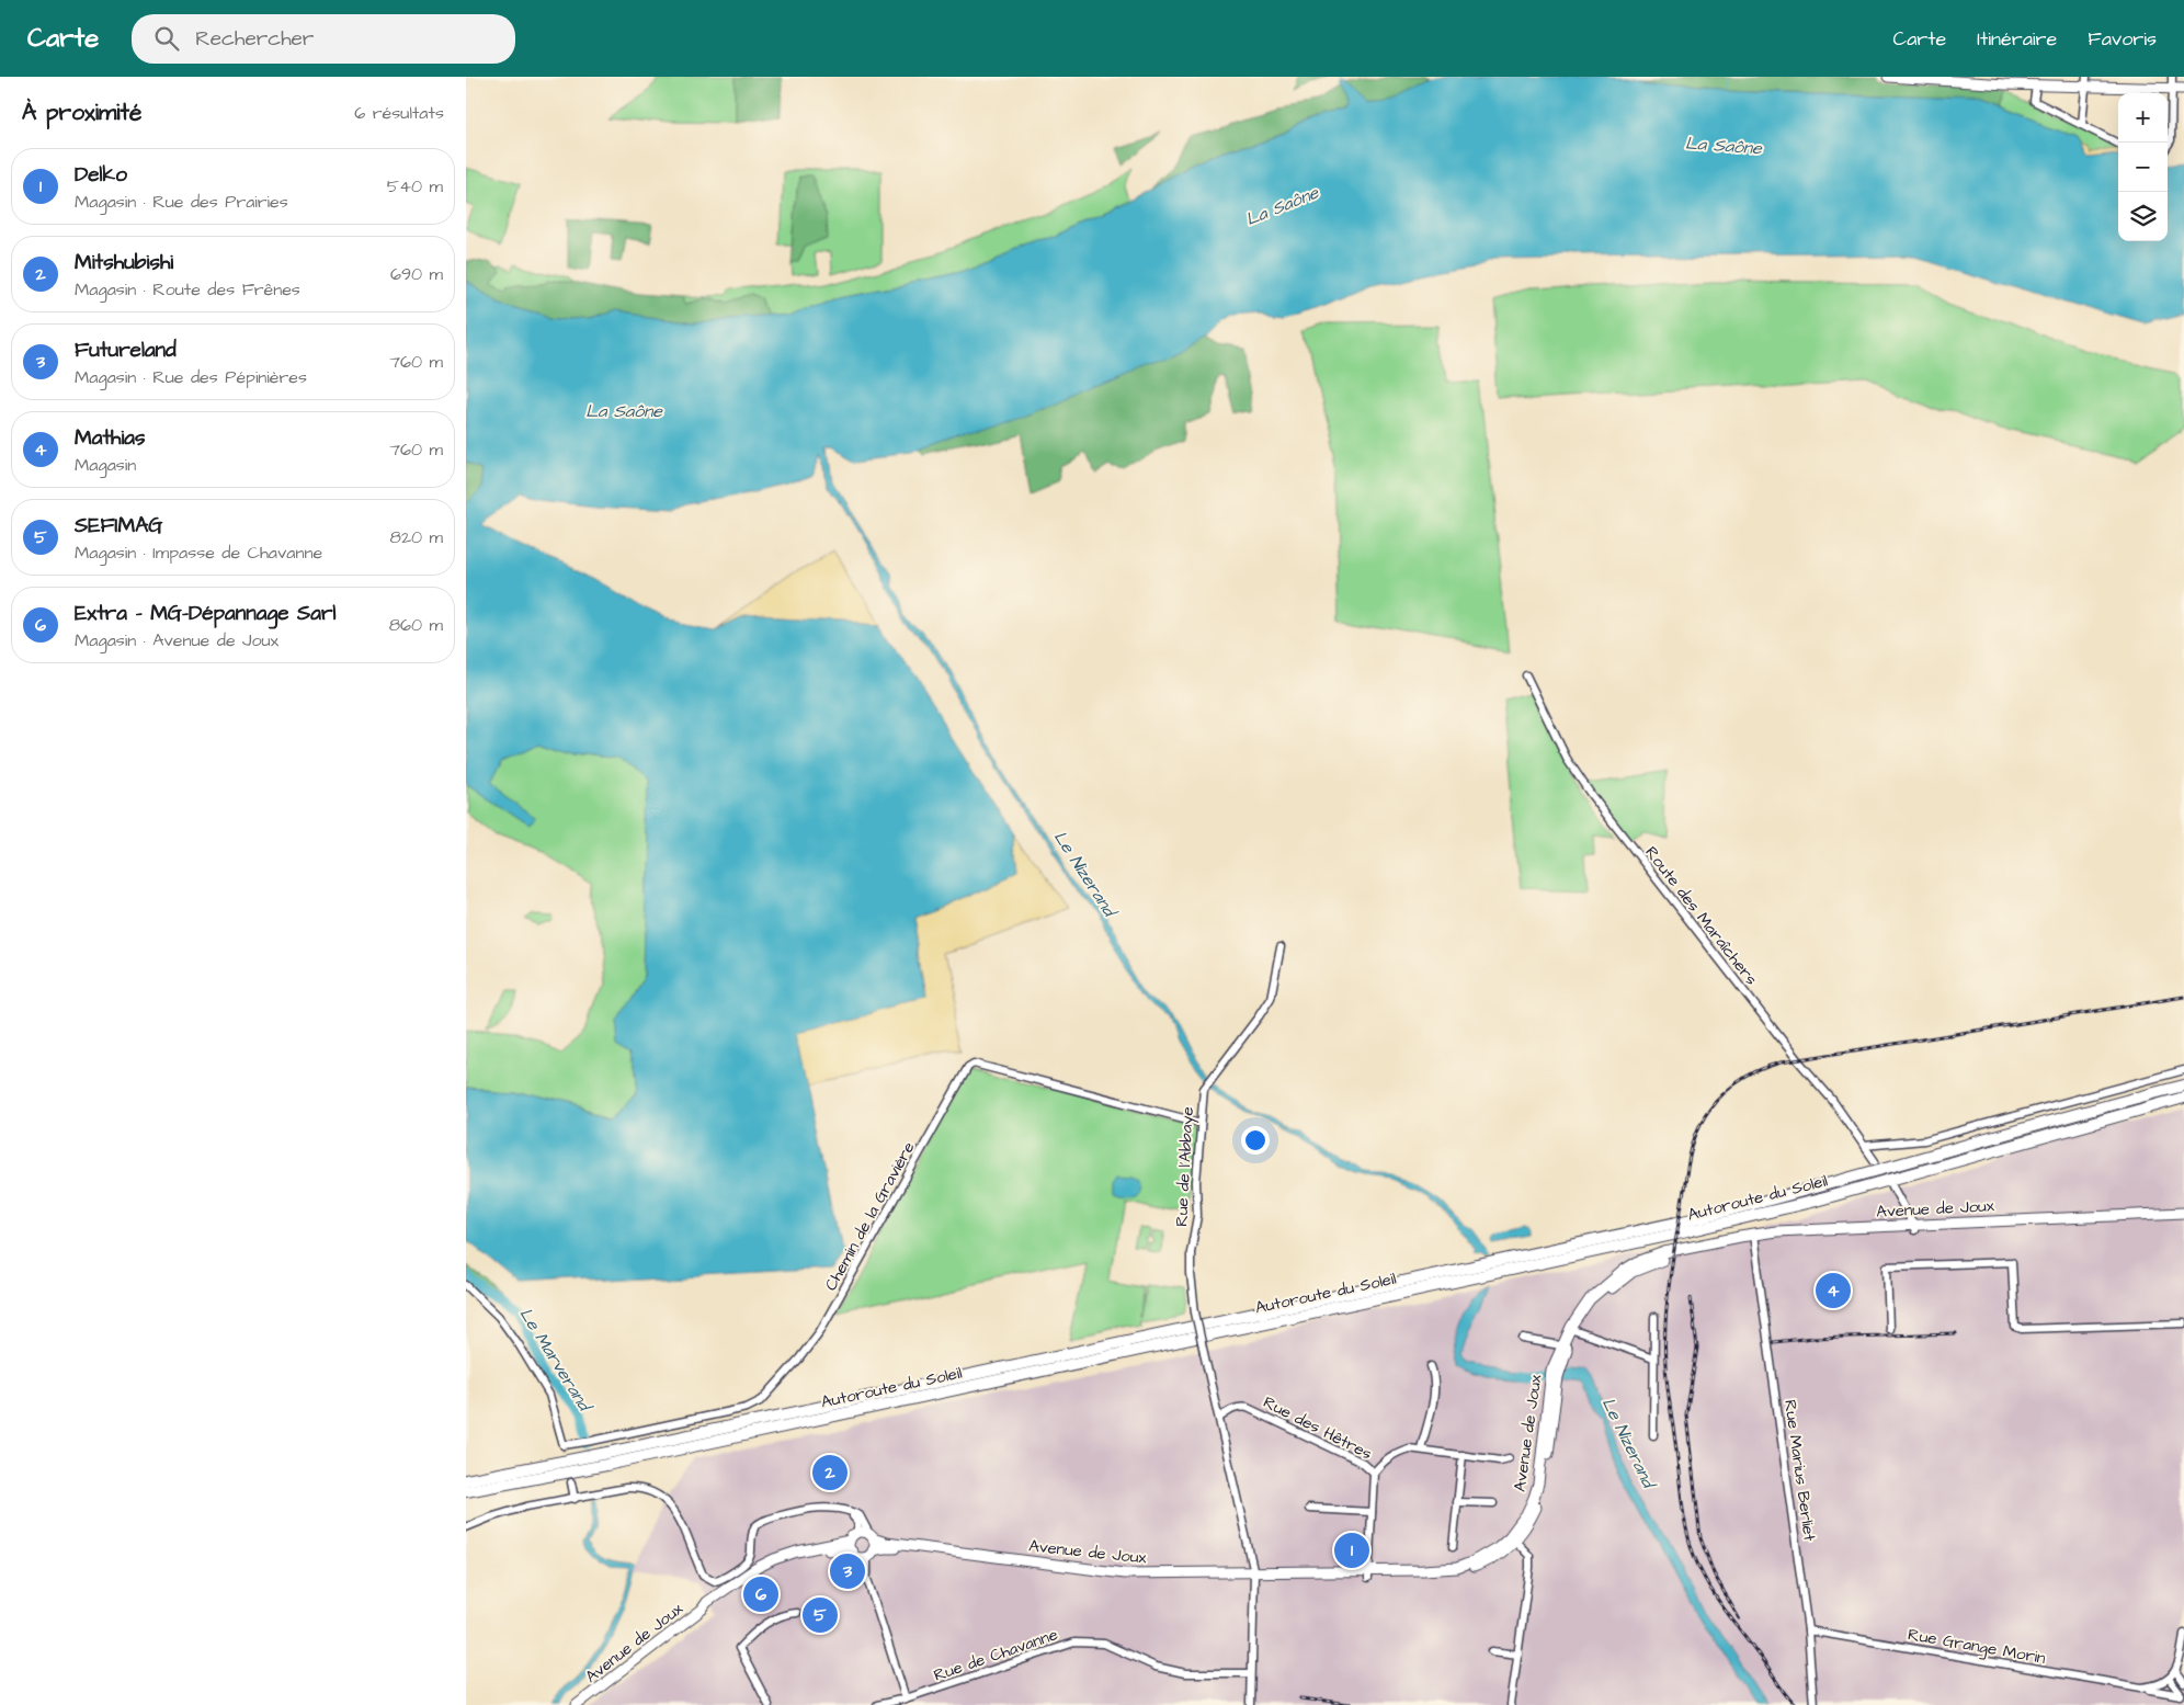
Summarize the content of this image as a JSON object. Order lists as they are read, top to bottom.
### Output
{
  "streets": {
    "highway": ["Autoroute du Soleil"],
    "main road": ["Avenue de Joux"],
    "street": [
      "Route des Maraîchers",
      "Rue de l'Abbaye",
      "Chemin de la Gravière",
      "Rue des Hêtres",
      "Rue Marius Berliet",
      "Rue Grange Morin",
      "Rue de Chavanne"
    ]
  },
  "crossings": [
    ["Rue de l'Abbaye", "Chemin de la Gravière"],
    ["Rue de l'Abbaye", "Rue des Hêtres"],
    ["Avenue de Joux", "Rue Marius Berliet"],
    ["Rue Marius Berliet", "Rue Grange Morin"]
  ],
  "water": ["La Saône", "Le Nizerand", "Le Marverand"],
  "page": {
    "header": "Carte",
    "search": "Rechercher",
    "nav": ["Carte", "Itinéraire", "Favoris"],
    "heading": ["À proximité", "6 résultats"],
    "map_buttons": ["+", "−"],
    "list": [
      {
        "mark": "1",
        "name": "Delko",
        "note": "Magasin · Rue des Prairies",
        "value": "540 m"
      },
      {
        "mark": "2",
        "name": "Mitshubishi",
        "note": "Magasin · Route des Frênes",
        "value": "690 m"
      },
      {
        "mark": "3",
        "name": "Futureland",
        "note": "Magasin · Rue des Pépinières",
        "value": "760 m"
      },
      {
        "mark": "4",
        "name": "Mathias",
        "note": "Magasin",
        "value": "760 m"
      },
      {
        "mark": "5",
        "name": "SEFIMAG",
        "note": "Magasin · Impasse de Chavanne",
        "value": "820 m"
      },
      {
        "mark": "6",
        "name": "Extra - MG-Dépannage Sarl",
        "note": "Magasin · Avenue de Joux",
        "value": "860 m"
      }
    ],
    "pins": [
      "4",
      "2",
      "1",
      "3",
      "6",
      "5"
    ]
  }
}
